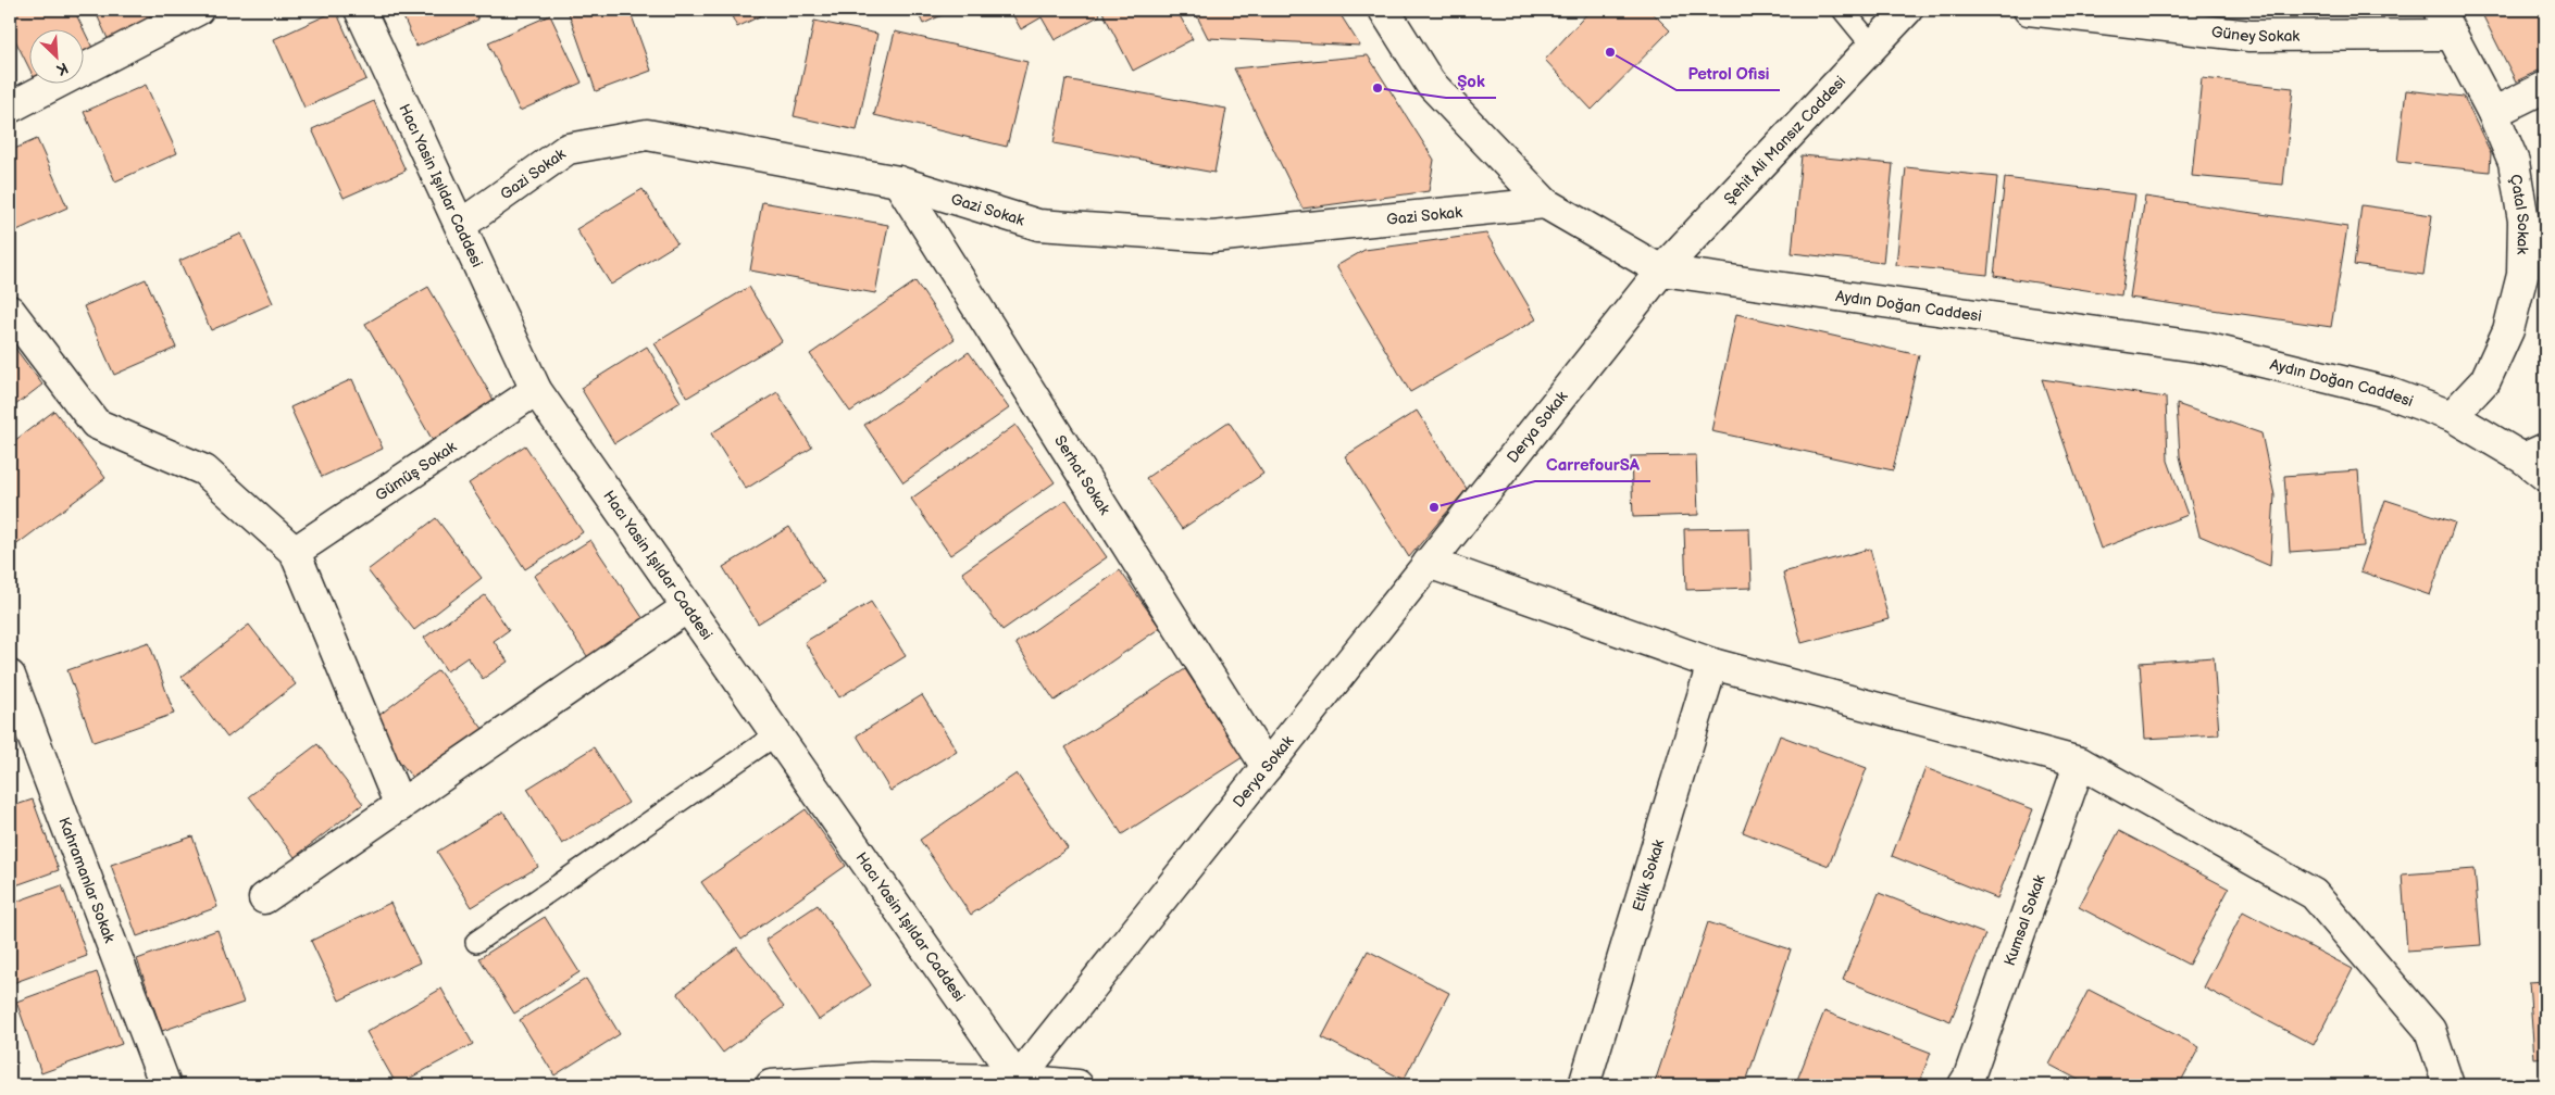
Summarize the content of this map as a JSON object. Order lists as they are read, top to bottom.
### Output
{
  "streets": {
    "street": [
      "Güney Sokak",
      "Şehit Ali Mansız Caddesi",
      "Gazi Sokak",
      "Hacı Yasin Işıldar Caddesi",
      "Çatal Sokak",
      "Aydın Doğan Caddesi",
      "Derya Sokak",
      "Gümüş Sokak",
      "Serhat Sokak",
      "Etlik Sokak",
      "Kahramanlar Sokak",
      "Kumsal Sokak"
    ]
  },
  "crossings": [
    ["Güney Sokak", "Çatal Sokak"],
    ["Şehit Ali Mansız Caddesi", "Aydın Doğan Caddesi"],
    ["Şehit Ali Mansız Caddesi", "Derya Sokak"],
    ["Gazi Sokak", "Hacı Yasin Işıldar Caddesi"],
    ["Gazi Sokak", "Aydın Doğan Caddesi"],
    ["Gazi Sokak", "Serhat Sokak"],
    ["Hacı Yasin Işıldar Caddesi", "Derya Sokak"],
    ["Hacı Yasin Işıldar Caddesi", "Gümüş Sokak"],
    ["Çatal Sokak", "Aydın Doğan Caddesi"],
    ["Aydın Doğan Caddesi", "Derya Sokak"],
    ["Derya Sokak", "Serhat Sokak"]
  ],
  "places": ["Petrol Ofisi", "Şok", "CarrefourSA"],
  "north": "bottom right"
}
